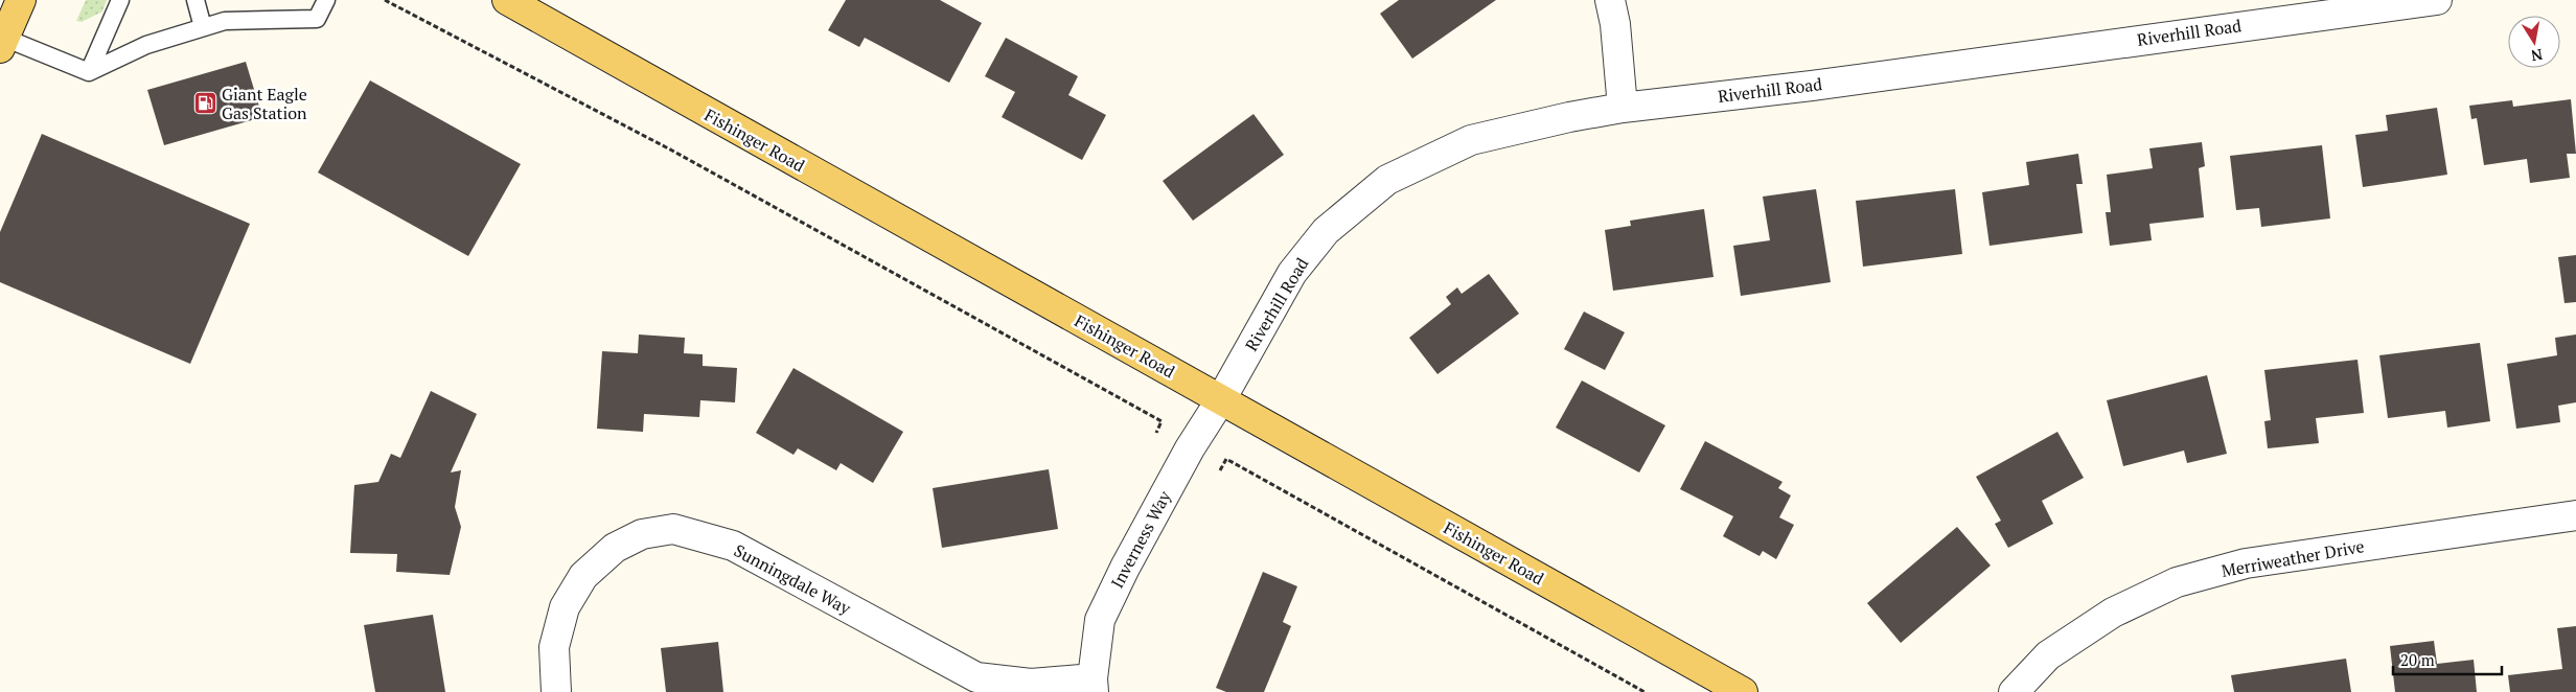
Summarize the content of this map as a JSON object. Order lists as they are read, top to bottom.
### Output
{
  "streets": {
    "main road": ["Fishinger Road"],
    "street": [
      "Riverhill Road",
      "Inverness Way",
      "Merriweather Drive",
      "Sunningdale Way"
    ]
  },
  "crossings": [
    ["Riverhill Road", "Fishinger Road"],
    ["Riverhill Road", "Inverness Way"],
    ["Fishinger Road", "Inverness Way"],
    ["Inverness Way", "Sunningdale Way"]
  ],
  "places": {
    "fuel station": ["Giant Eagle Gas Station"]
  },
  "scale_bar": "20 m",
  "north": "bottom"
}
